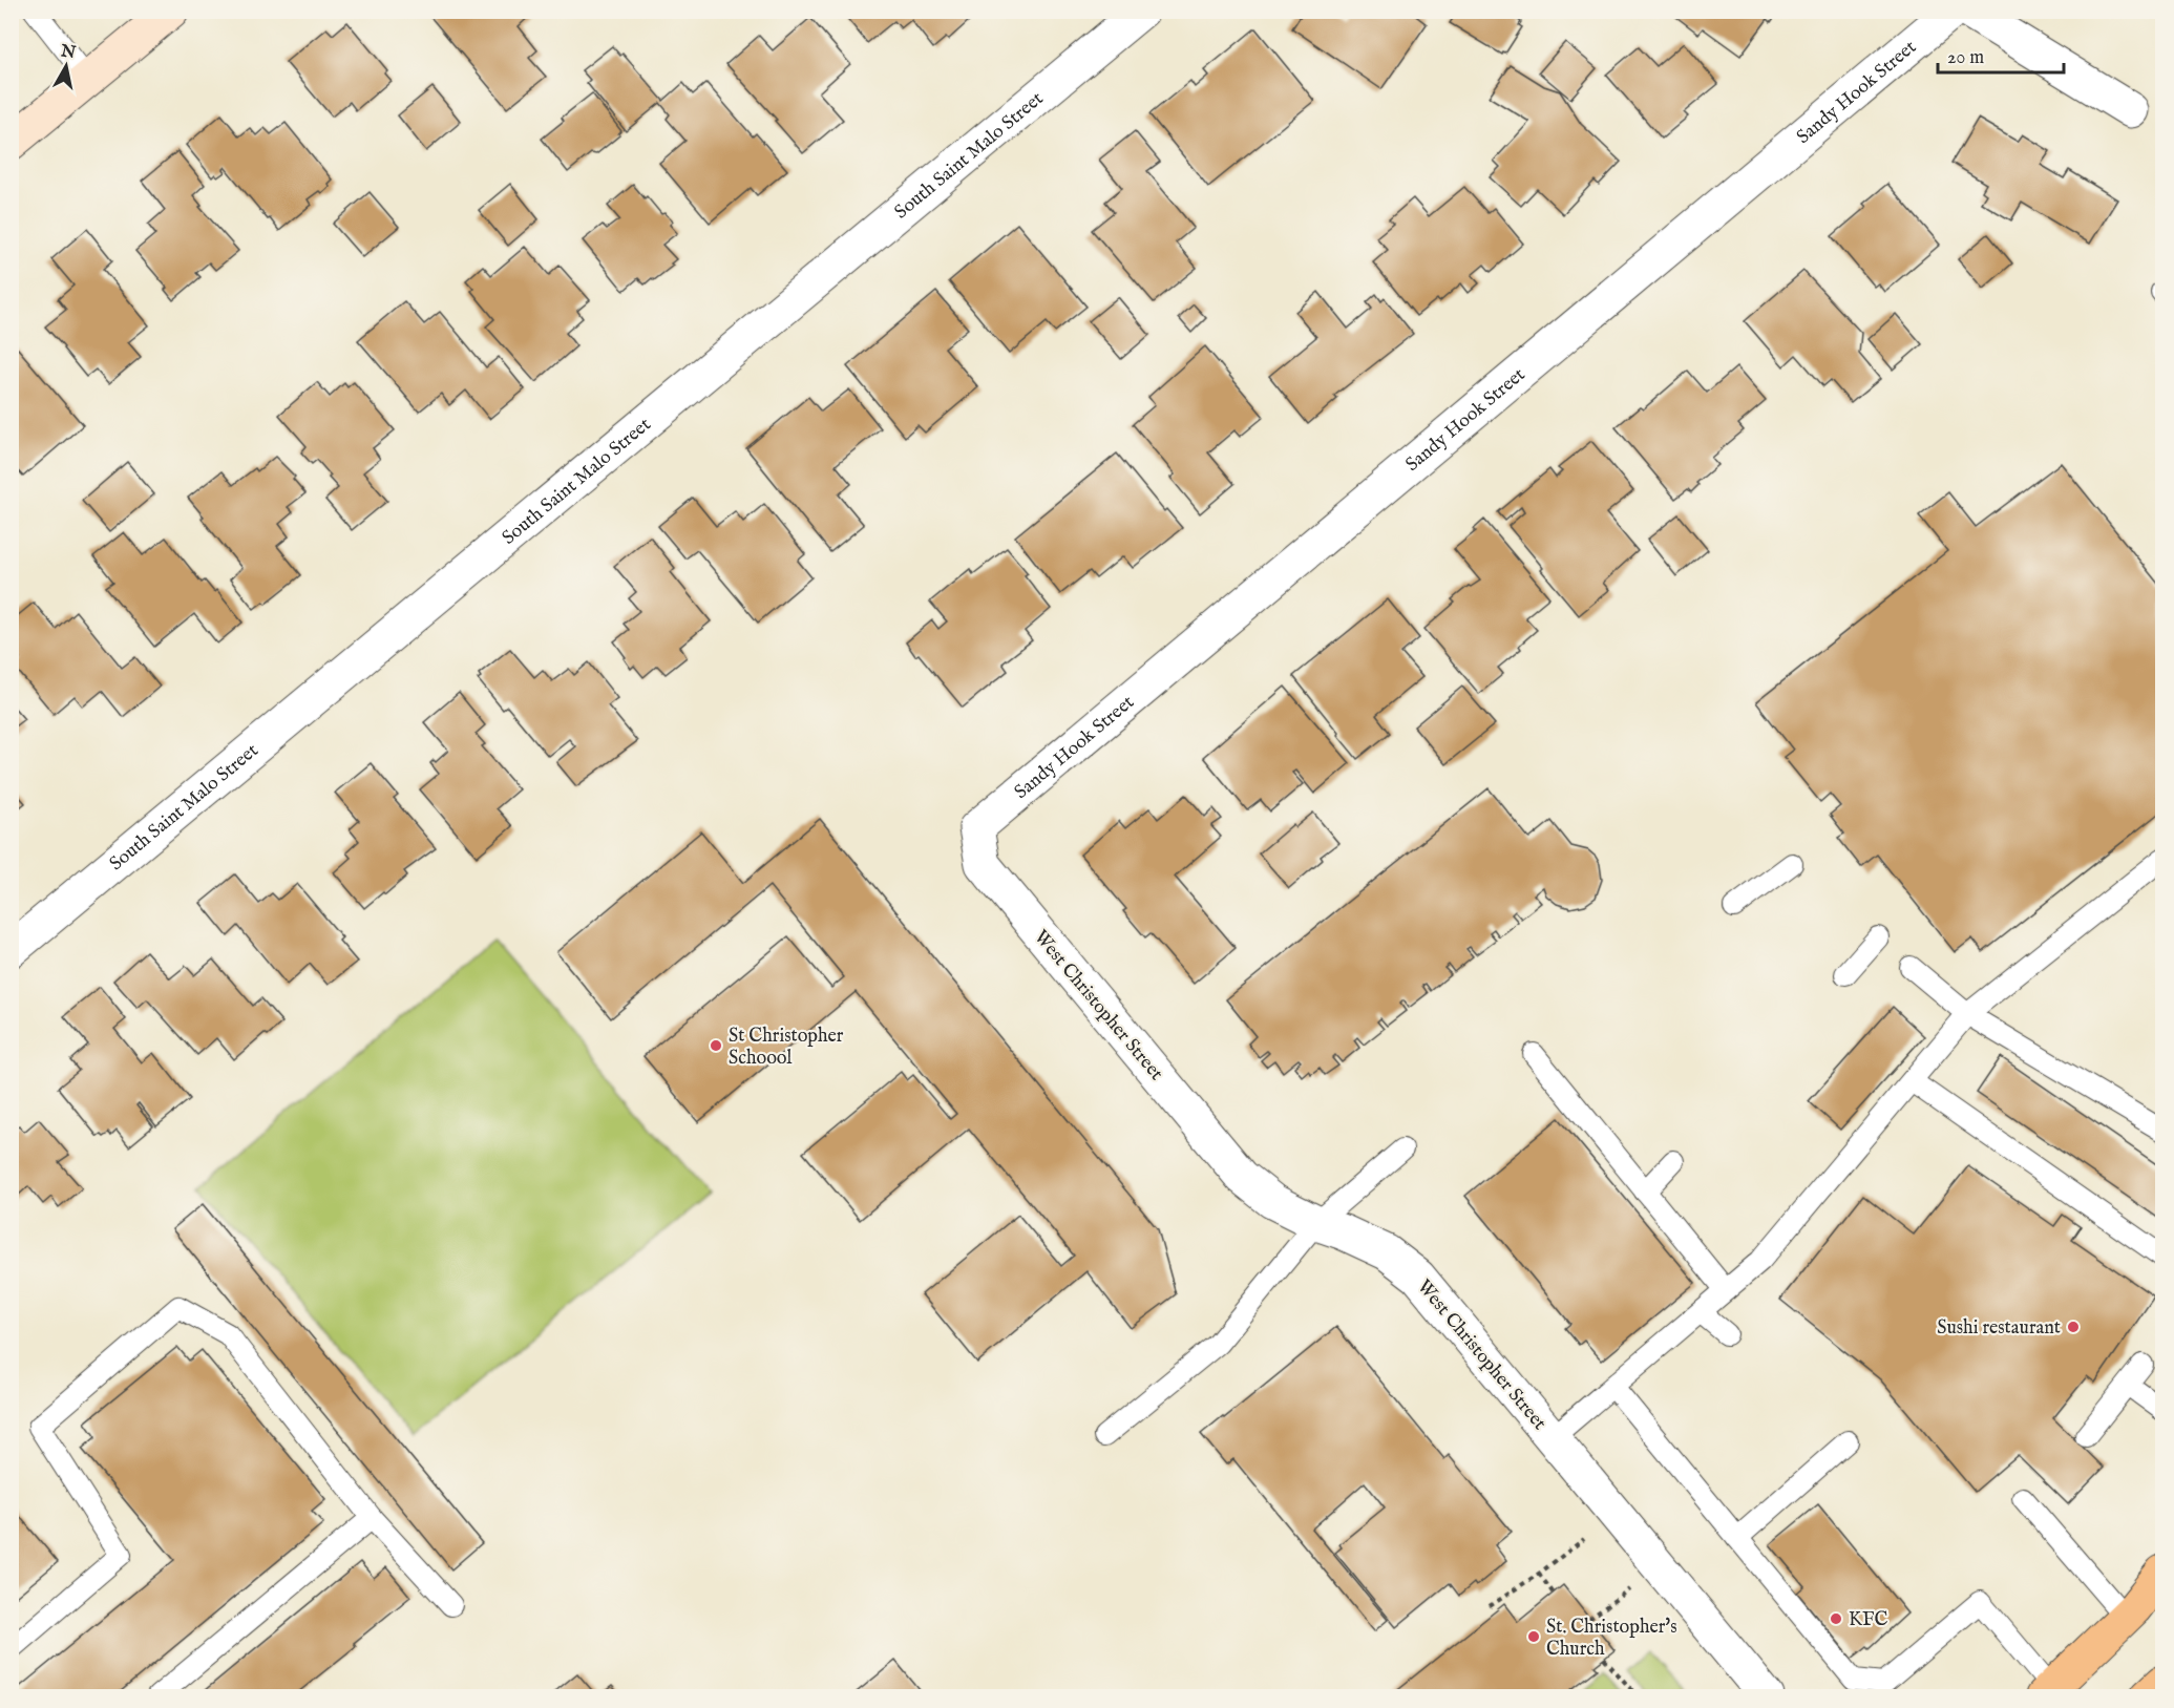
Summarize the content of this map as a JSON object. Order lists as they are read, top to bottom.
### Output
{
  "streets": {
    "street": ["Sandy Hook Street", "South Saint Malo Street", "West Christopher Street"]
  },
  "crossings": [
    ["Sandy Hook Street", "West Christopher Street"]
  ],
  "places": [
    "St Christopher Schoool",
    "Sushi restaurant",
    "KFC",
    "St. Christopher's Church"
  ],
  "scale_bar": "20 m",
  "north": "top"
}
